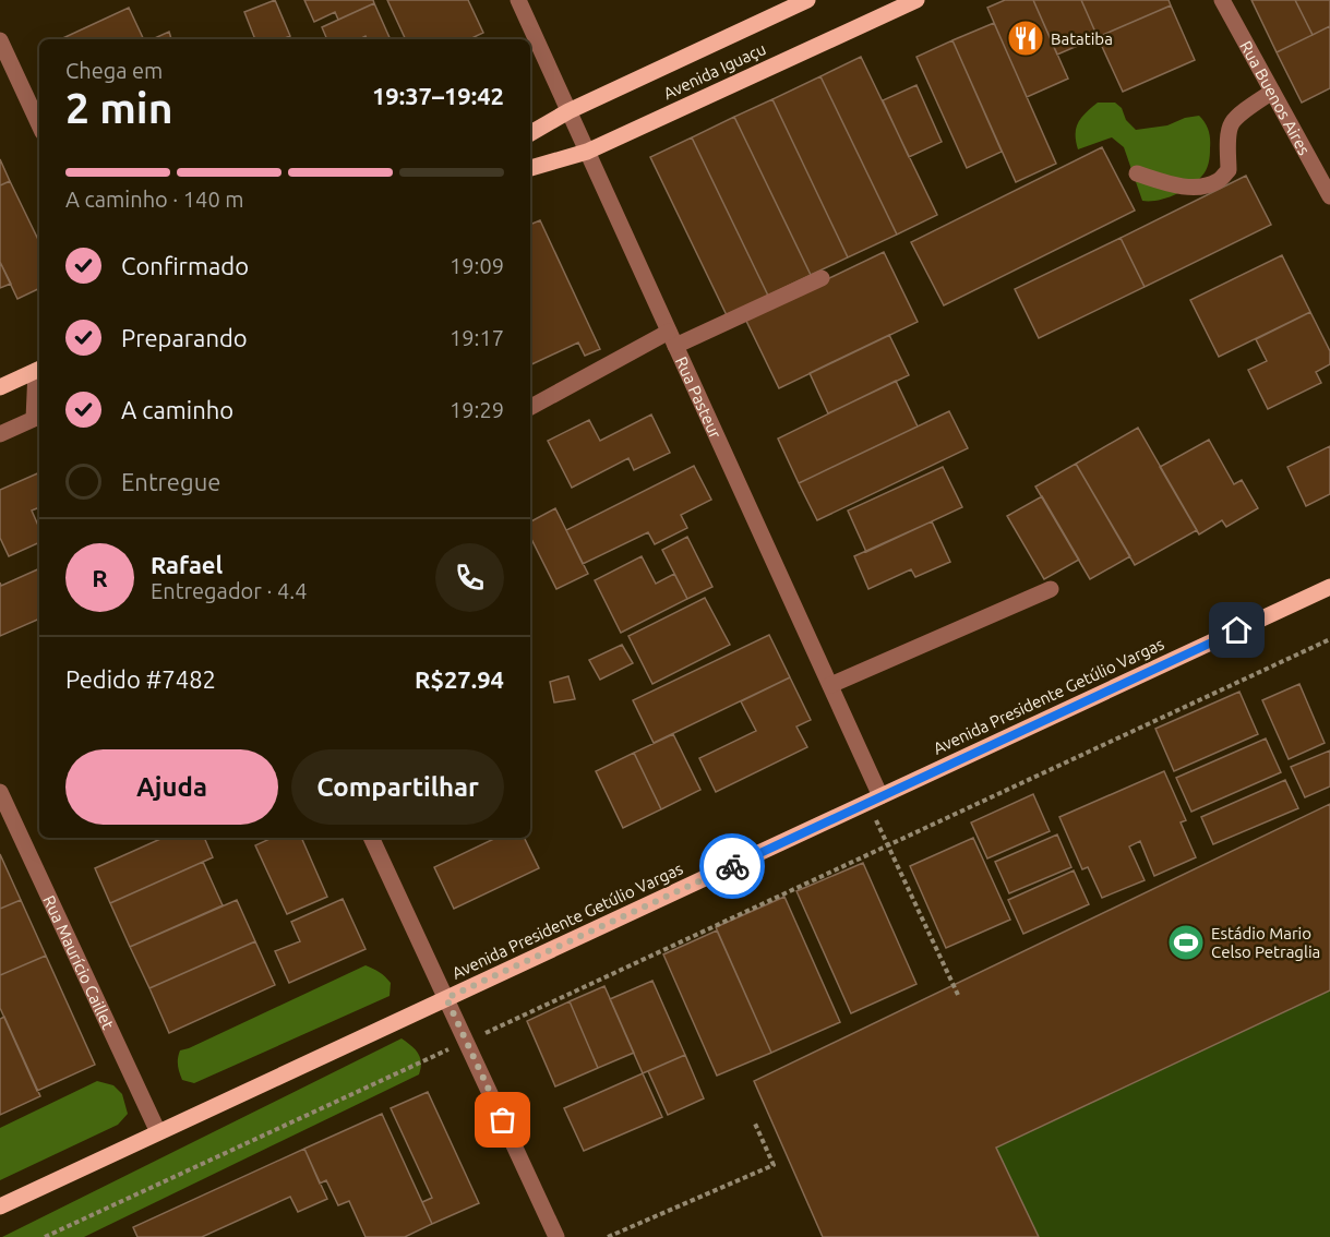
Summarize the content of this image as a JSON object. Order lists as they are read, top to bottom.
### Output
{
  "streets": {
    "main road": ["Avenida Iguaçu", "Avenida Presidente Getúlio Vargas"],
    "street": ["Rua Buenos Aires", "Rua Pasteur", "Rua Maurício Caillet"]
  },
  "crossings": [
    ["Avenida Iguaçu", "Rua Pasteur"],
    ["Rua Pasteur", "Avenida Presidente Getúlio Vargas"],
    ["Avenida Presidente Getúlio Vargas", "Rua Maurício Caillet"]
  ],
  "places": {
    "restaurant": ["Batatiba"],
    "sports": ["Estádio Mario Celso Petraglia"]
  },
  "page": {
    "heading": ["2 min", "Chega em", "19:37–19:42"],
    "panel": [
      "Rafael",
      "Entregador · 4.4",
      "Pedido #7482",
      "R$27.94"
    ],
    "bar": "A caminho · 140 m",
    "list": [
      ["Confirmado", "19:09"],
      ["Preparando", "19:17"],
      ["A caminho", "19:29"],
      "Entregue"
    ],
    "round": "R",
    "buttons": ["Ajuda", "Compartilhar"]
  }
}
